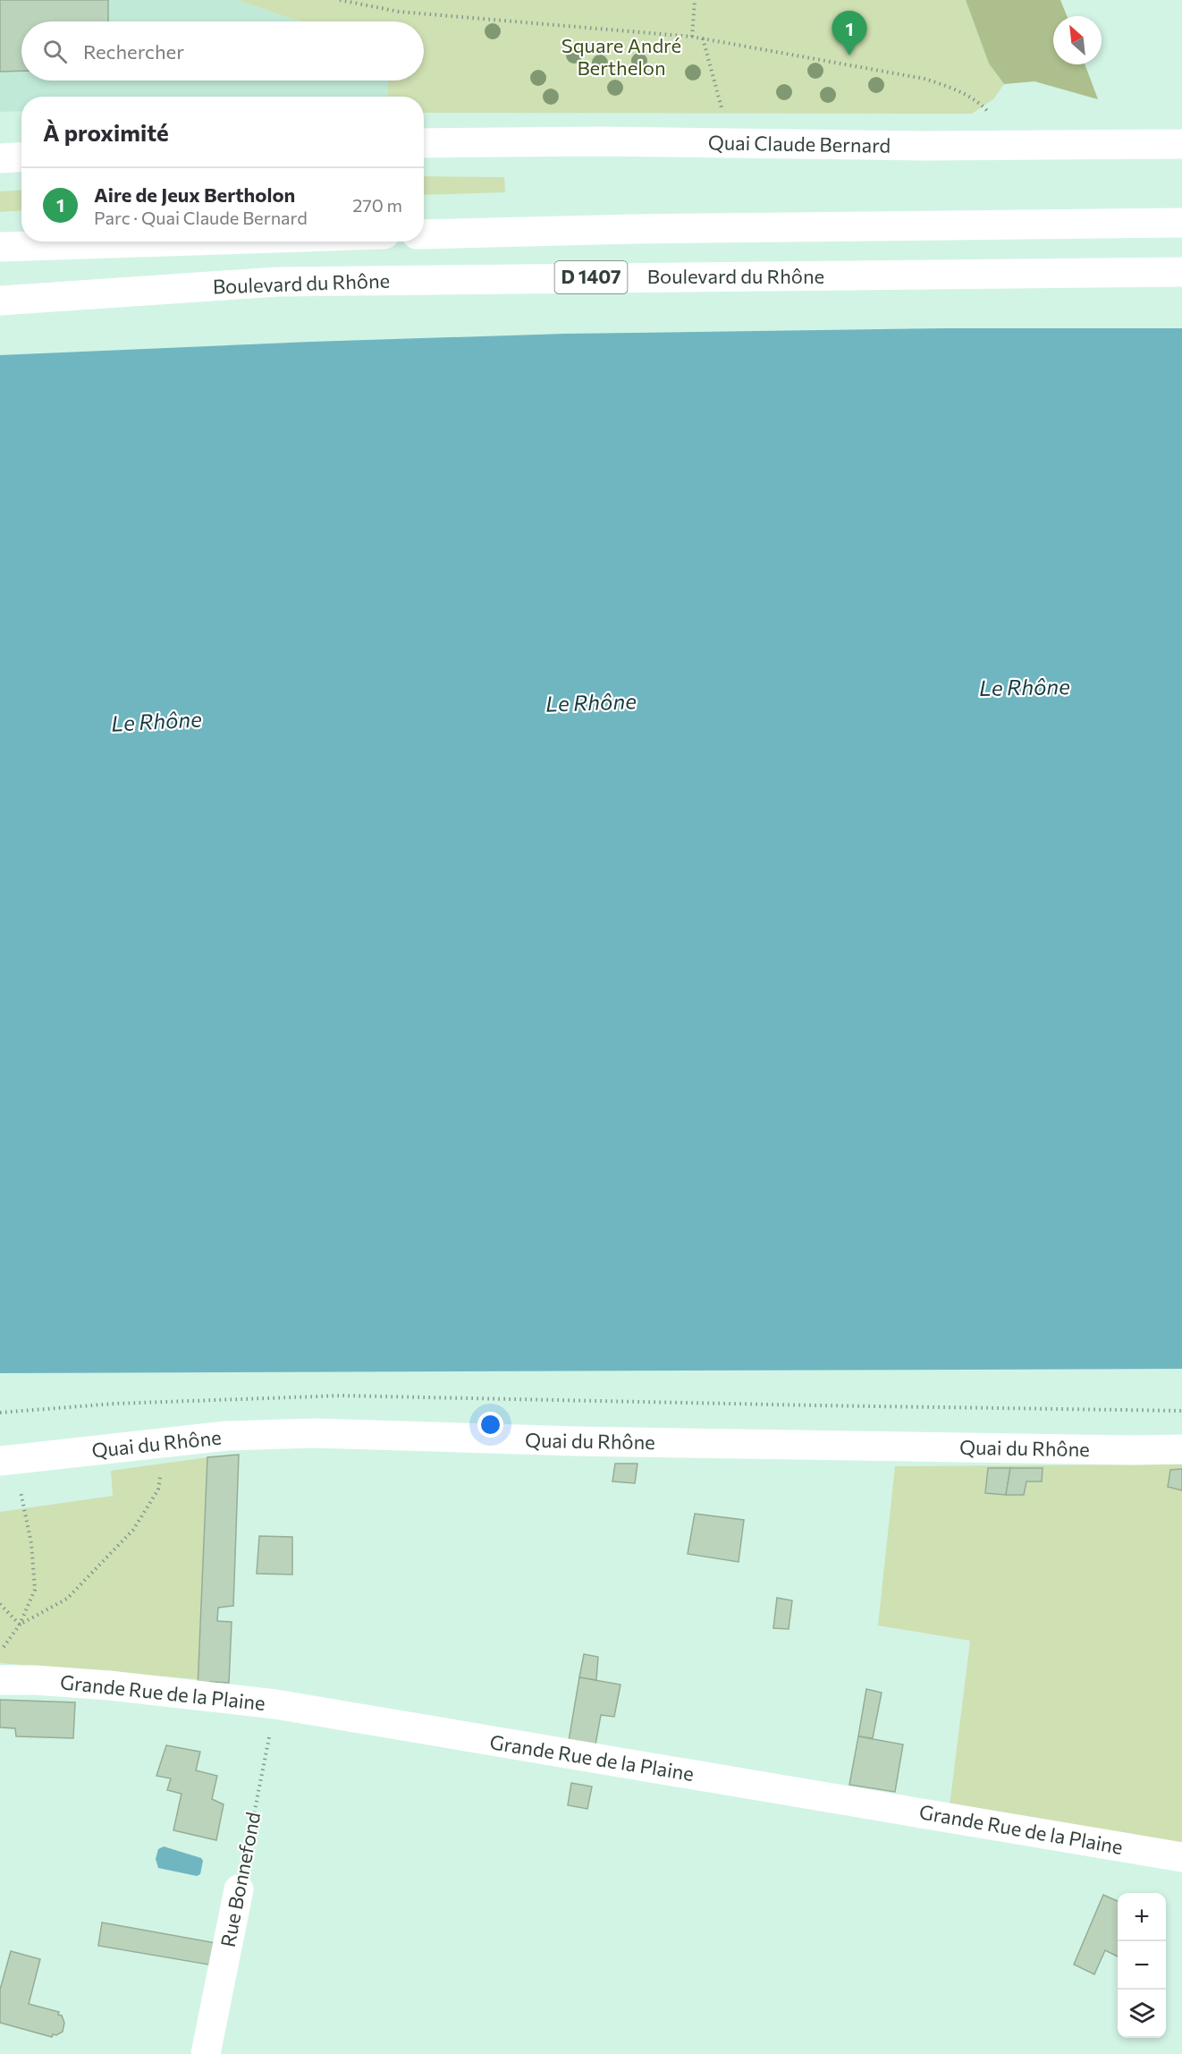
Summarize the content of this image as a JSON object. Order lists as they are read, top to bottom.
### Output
{
  "streets": {
    "main road": [
      "Quai Claude Bernard",
      "Boulevard du Rhône",
      "D 1407",
      "Quai du Rhône",
      "Grande Rue de la Plaine",
      "Rue Bonnefond"
    ]
  },
  "crossings": [
    ["Grande Rue de la Plaine", "Rue Bonnefond"]
  ],
  "water": ["Le Rhône"],
  "parks": ["Square André Berthelon"],
  "north": "top left",
  "page": {
    "pins": "1",
    "search": "Rechercher",
    "heading": "À proximité",
    "list": [
      {
        "mark": "1",
        "name": "Aire de Jeux Bertholon",
        "note": "Parc · Quai Claude Bernard",
        "value": "270 m"
      }
    ],
    "map_buttons": ["+", "−"]
  }
}
